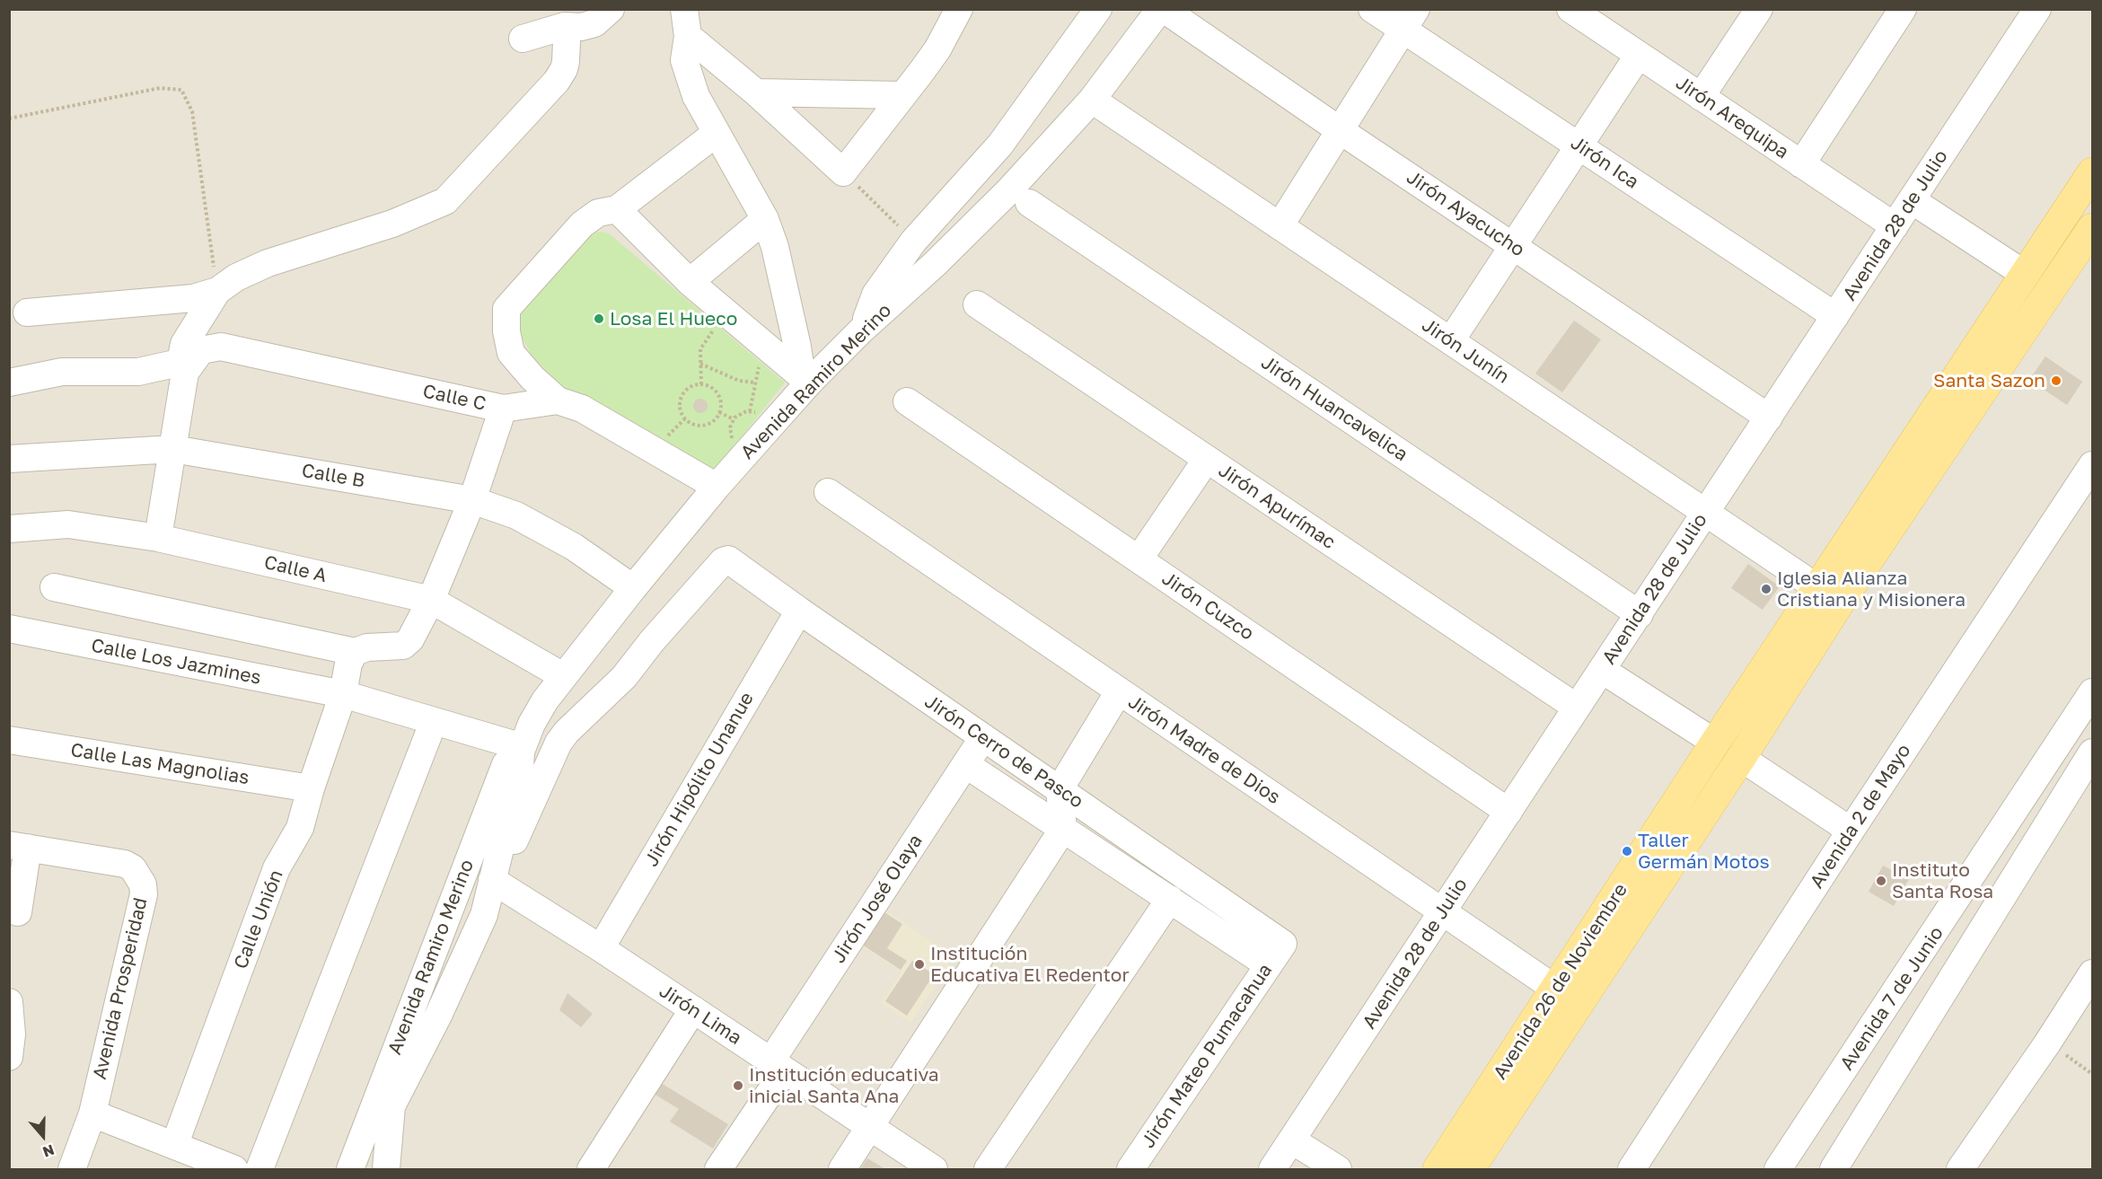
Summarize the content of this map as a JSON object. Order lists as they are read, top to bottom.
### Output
{
  "streets": {
    "main road": ["Avenida 26 de Noviembre"],
    "street": [
      "Jirón Arequipa",
      "Jirón Ica",
      "Jirón Ayacucho",
      "Avenida 28 de Julio",
      "Jirón Junín",
      "Avenida Ramiro Merino",
      "Calle C",
      "Jirón Huancavelica",
      "Calle B",
      "Jirón Apurímac",
      "Calle A",
      "Jirón Cuzco",
      "Calle Los Jazmines",
      "Jirón Madre de Dios",
      "Jirón Cerro de Pasco",
      "Calle Las Magnolias",
      "Jirón Hipólito Unanue",
      "Avenida 2 de Mayo",
      "Jirón José Olaya",
      "Calle Unión",
      "Avenida Prosperidad",
      "Avenida 7 de Junio",
      "Jirón Lima",
      "Jirón Mateo Pumacahua"
    ]
  },
  "crossings": [
    ["Jirón Arequipa", "Avenida 28 de Julio"],
    ["Jirón Ica", "Avenida 28 de Julio"],
    ["Jirón Ayacucho", "Avenida 28 de Julio"],
    ["Jirón Ayacucho", "Avenida Ramiro Merino"],
    ["Avenida 28 de Julio", "Jirón Junín"],
    ["Avenida 28 de Julio", "Jirón Huancavelica"],
    ["Avenida 28 de Julio", "Jirón Apurímac"],
    ["Avenida 28 de Julio", "Jirón Cuzco"],
    ["Avenida 28 de Julio", "Jirón Madre de Dios"],
    ["Jirón Junín", "Avenida Ramiro Merino"],
    ["Jirón Junín", "Avenida 26 de Noviembre"],
    ["Avenida Ramiro Merino", "Calle C"],
    ["Avenida Ramiro Merino", "Calle B"],
    ["Avenida Ramiro Merino", "Calle A"],
    ["Avenida Ramiro Merino", "Calle Los Jazmines"],
    ["Avenida Ramiro Merino", "Jirón Cerro de Pasco"],
    ["Avenida Ramiro Merino", "Jirón Lima"],
    ["Calle Los Jazmines", "Calle Unión"],
    ["Jirón Madre de Dios", "Avenida 26 de Noviembre"],
    ["Jirón Cerro de Pasco", "Jirón Hipólito Unanue"],
    ["Jirón Cerro de Pasco", "Jirón José Olaya"],
    ["Jirón Cerro de Pasco", "Jirón Lima"],
    ["Jirón Cerro de Pasco", "Jirón Mateo Pumacahua"],
    ["Calle Las Magnolias", "Calle Unión"],
    ["Jirón Hipólito Unanue", "Jirón Lima"],
    ["Jirón José Olaya", "Jirón Lima"]
  ],
  "places": [
    "Losa El Hueco",
    "Santa Sazon",
    "Iglesia Alianza Cristiana y Misionera",
    "Taller Germán Motos",
    "Instituto Santa Rosa",
    "Institución Educativa El Redentor",
    "Institución educativa inicial Santa Ana"
  ],
  "north": "bottom"
}
